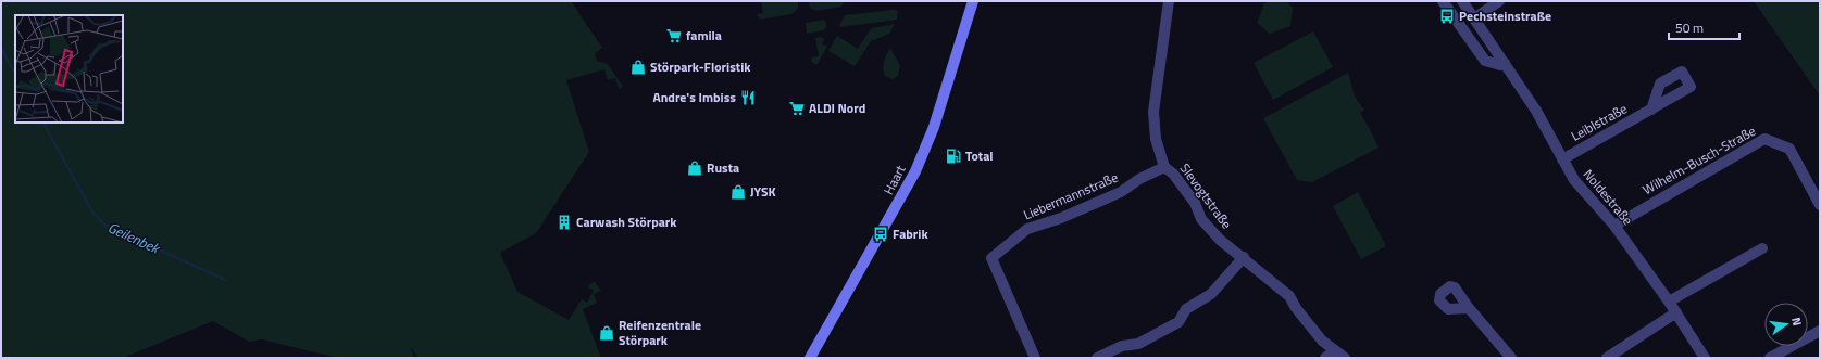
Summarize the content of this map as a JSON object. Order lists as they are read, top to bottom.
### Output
{
  "streets": {
    "main road": ["Haart"],
    "street": [
      "Leiblstraße",
      "Wilhelm-Busch-Straße",
      "Liebermannstraße",
      "Slevogtstraße",
      "Noldestraße"
    ]
  },
  "crossings": [
    ["Leiblstraße", "Noldestraße"],
    ["Wilhelm-Busch-Straße", "Noldestraße"],
    ["Liebermannstraße", "Slevogtstraße"]
  ],
  "water": ["Geilenbek"],
  "places": {
    "bus stop": ["Pechsteinstraße", "Fabrik"],
    "supermarket": ["famila", "ALDI Nord"],
    "shop": [
      "Störpark-Floristik",
      "Rusta",
      "JYSK",
      "Reifenzentrale Störpark"
    ],
    "restaurant": ["Andre's Imbiss"],
    "fuel station": ["Total"],
    "building": ["Carwash Störpark"]
  },
  "scale_bar": "50 m",
  "north": "right"
}
